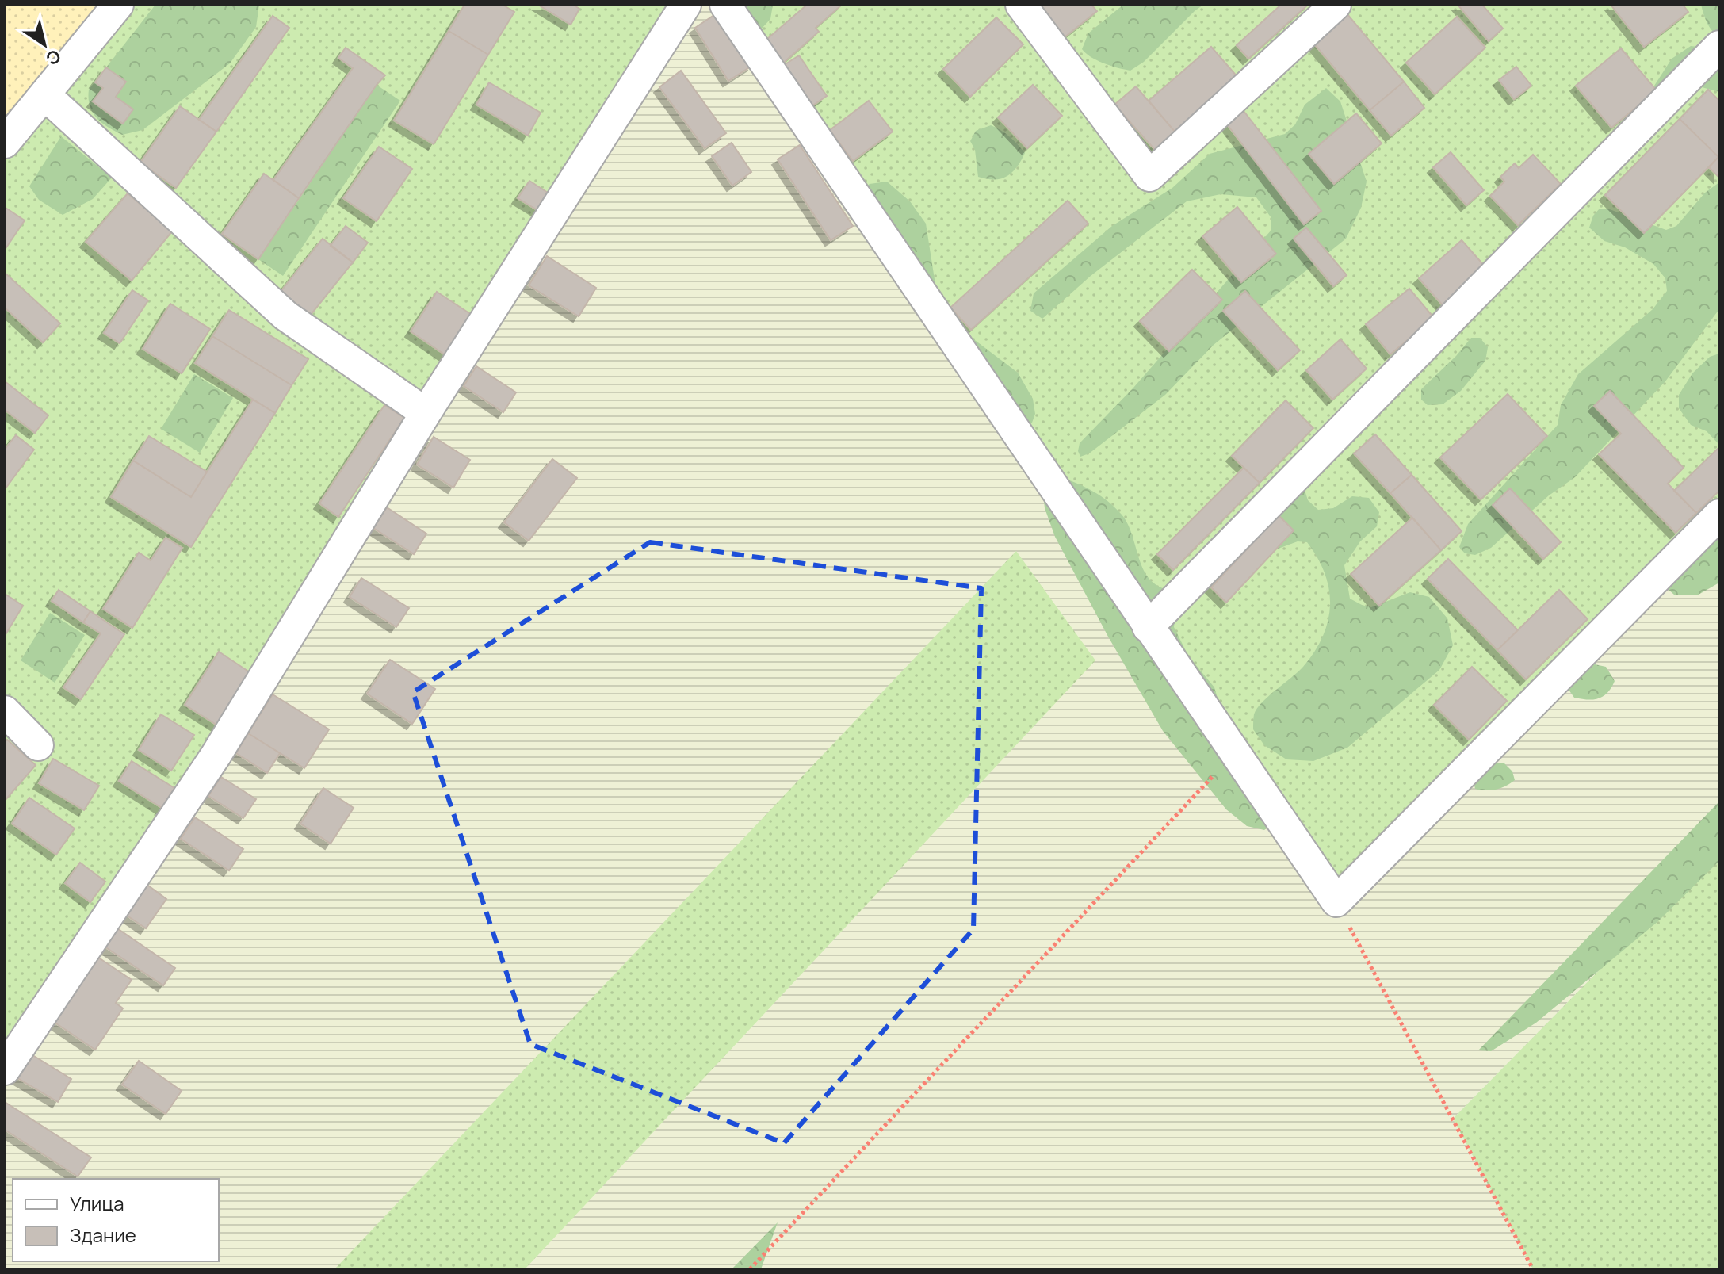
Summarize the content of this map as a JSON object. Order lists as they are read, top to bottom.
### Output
{
  "legend": ["Улица", "Здание"],
  "north": "bottom right"
}
